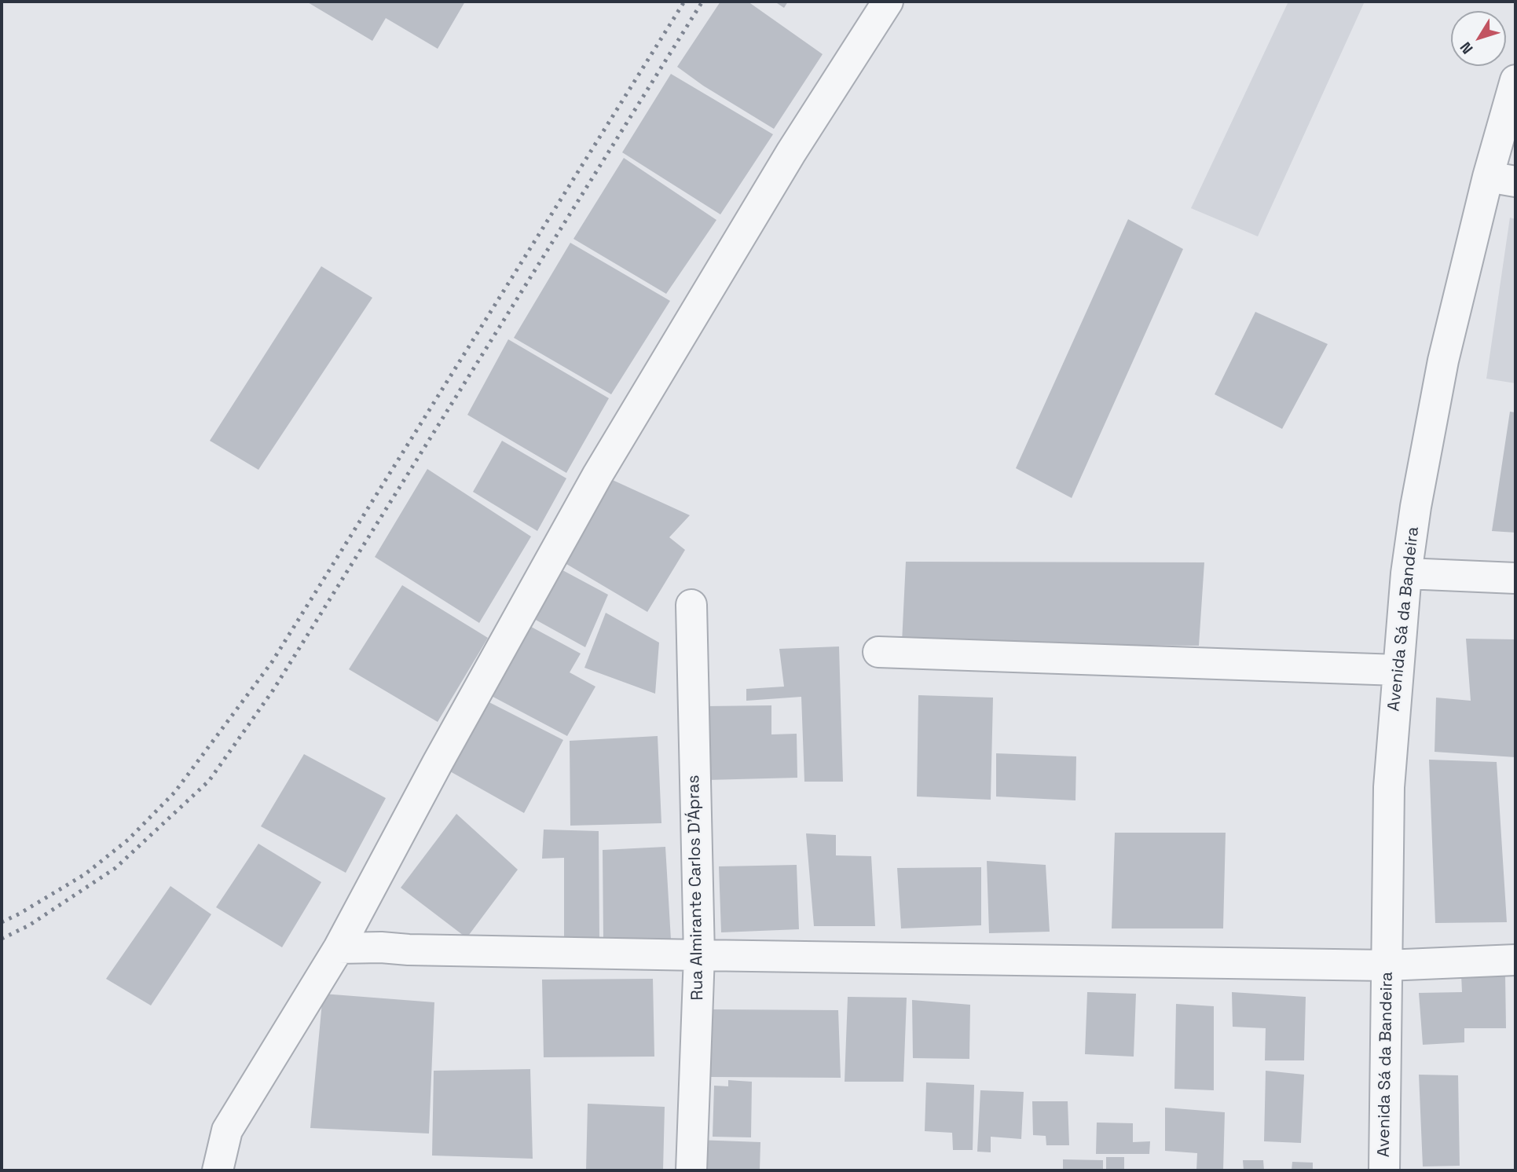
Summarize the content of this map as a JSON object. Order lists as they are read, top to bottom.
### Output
{
  "streets": {
    "street": ["Avenida Sá da Bandeira", "Rua Almirante Carlos D’Ápras"]
  },
  "north": "bottom left"
}
